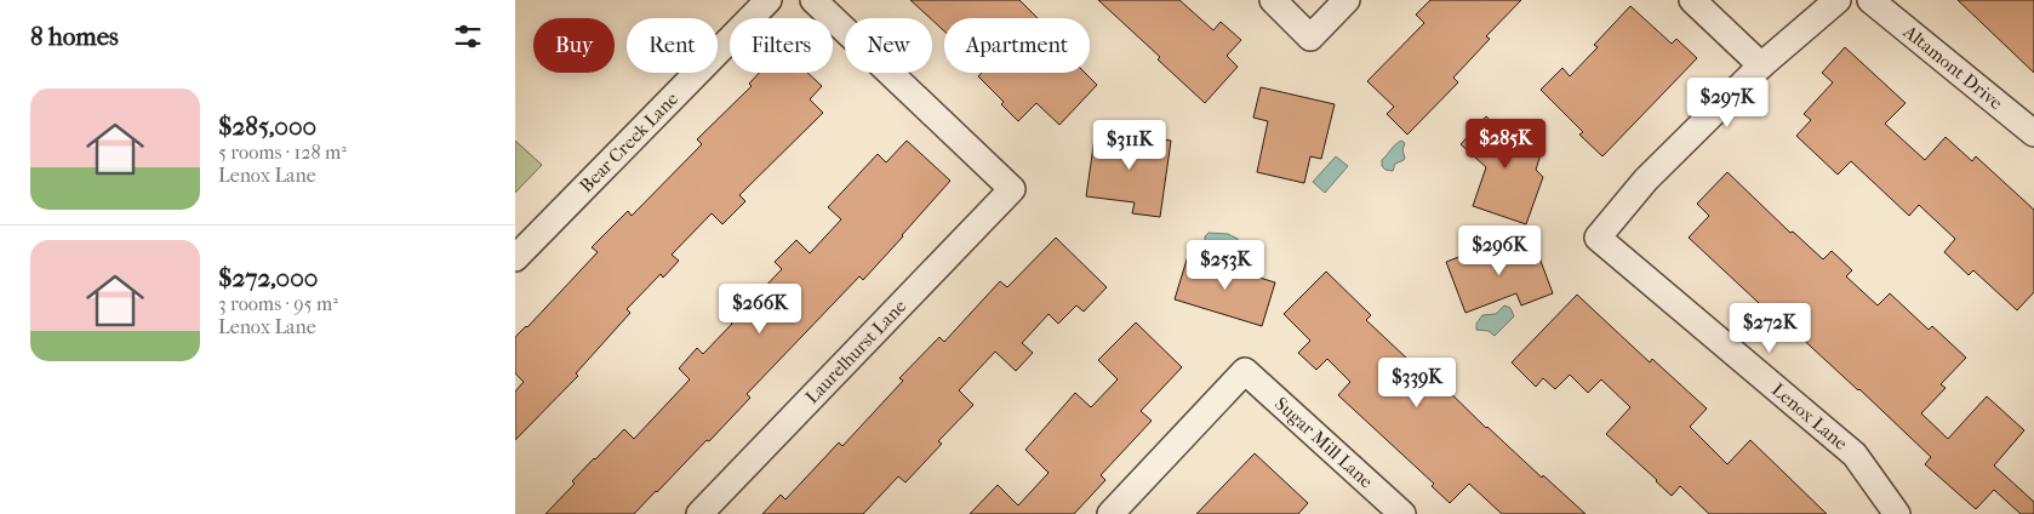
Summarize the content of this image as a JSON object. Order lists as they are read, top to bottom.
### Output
{
  "streets": {
    "street": [
      "Altamont Drive",
      "Bear Creek Lane",
      "Laurelhurst Lane",
      "Lenox Lane",
      "Sugar Mill Lane"
    ]
  },
  "page": {
    "heading": "8 homes",
    "chip": [
      "Buy",
      "Rent",
      "Filters",
      "New",
      "Apartment"
    ],
    "list": [
      {
        "name": "$285,000",
        "note": "5 rooms · 128 m² · Lenox Lane"
      },
      {
        "name": "$272,000",
        "note": "3 rooms · 95 m² · Lenox Lane"
      }
    ],
    "price": [
      "$297K",
      "$285K",
      "$311K",
      "$296K",
      "$253K",
      "$266K",
      "$272K",
      "$339K"
    ]
  }
}
